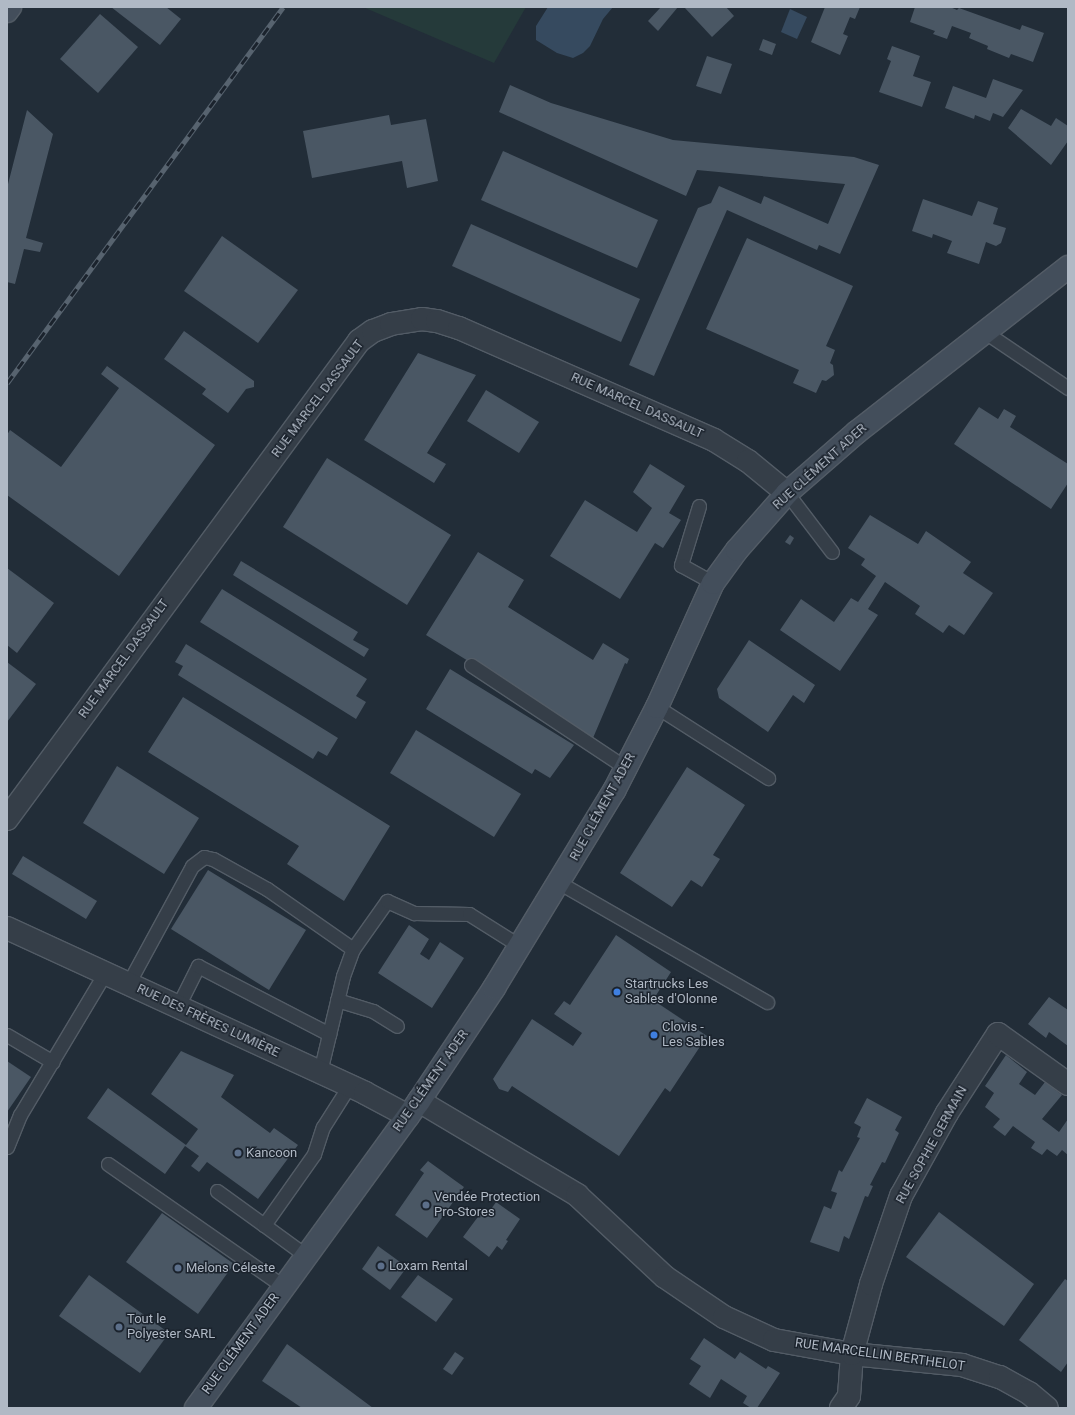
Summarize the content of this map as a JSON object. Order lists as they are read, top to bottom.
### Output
{
  "streets": {
    "street": [
      "RUE MARCEL DASSAULT",
      "RUE CLÉMENT ADER",
      "RUE DES FRÈRES LUMIÈRE",
      "RUE SOPHIE GERMAIN",
      "RUE MARCELLIN BERTHELOT"
    ]
  },
  "crossings": [
    ["RUE MARCEL DASSAULT", "RUE CLÉMENT ADER"],
    ["RUE CLÉMENT ADER", "RUE DES FRÈRES LUMIÈRE"],
    ["RUE CLÉMENT ADER", "RUE MARCELLIN BERTHELOT"],
    ["RUE DES FRÈRES LUMIÈRE", "RUE MARCELLIN BERTHELOT"],
    ["RUE SOPHIE GERMAIN", "RUE MARCELLIN BERTHELOT"]
  ],
  "places": [
    "Startrucks Les Sables d'Olonne",
    "Clovis - Les Sables",
    "Kancoon",
    "Vendée Protection Pro-Stores",
    "Loxam Rental",
    "Melons Céleste",
    "Tout le Polyester SARL"
  ]
}
